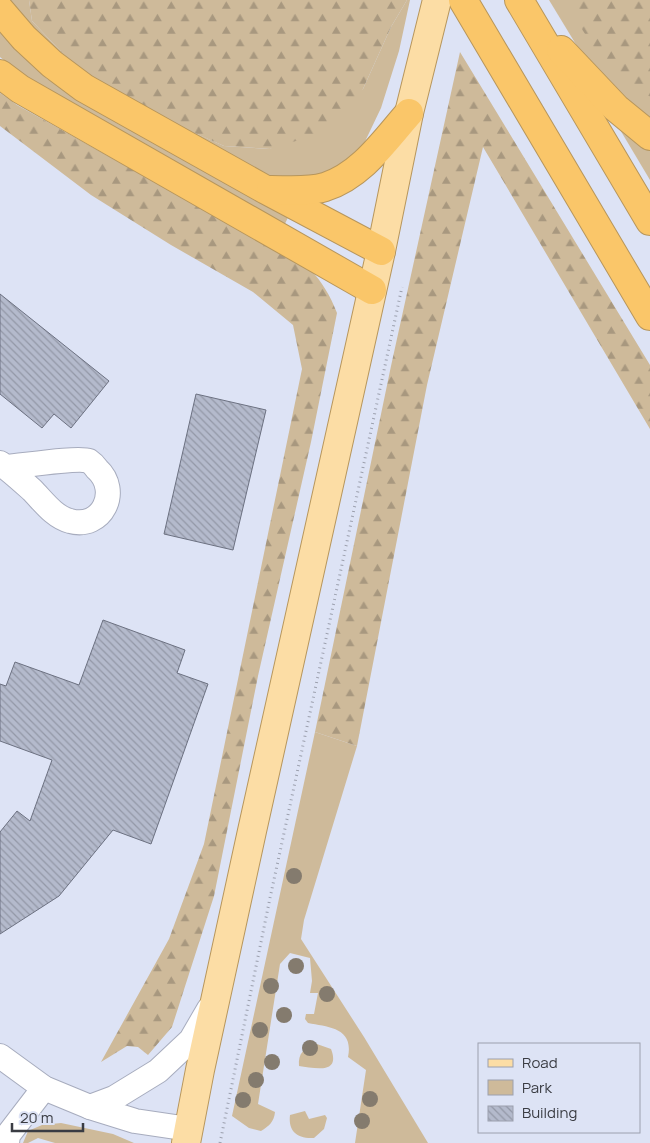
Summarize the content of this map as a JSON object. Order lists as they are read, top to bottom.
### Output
{
  "legend": ["Road", "Park", "Building"],
  "scale_bar": "20 m"
}
